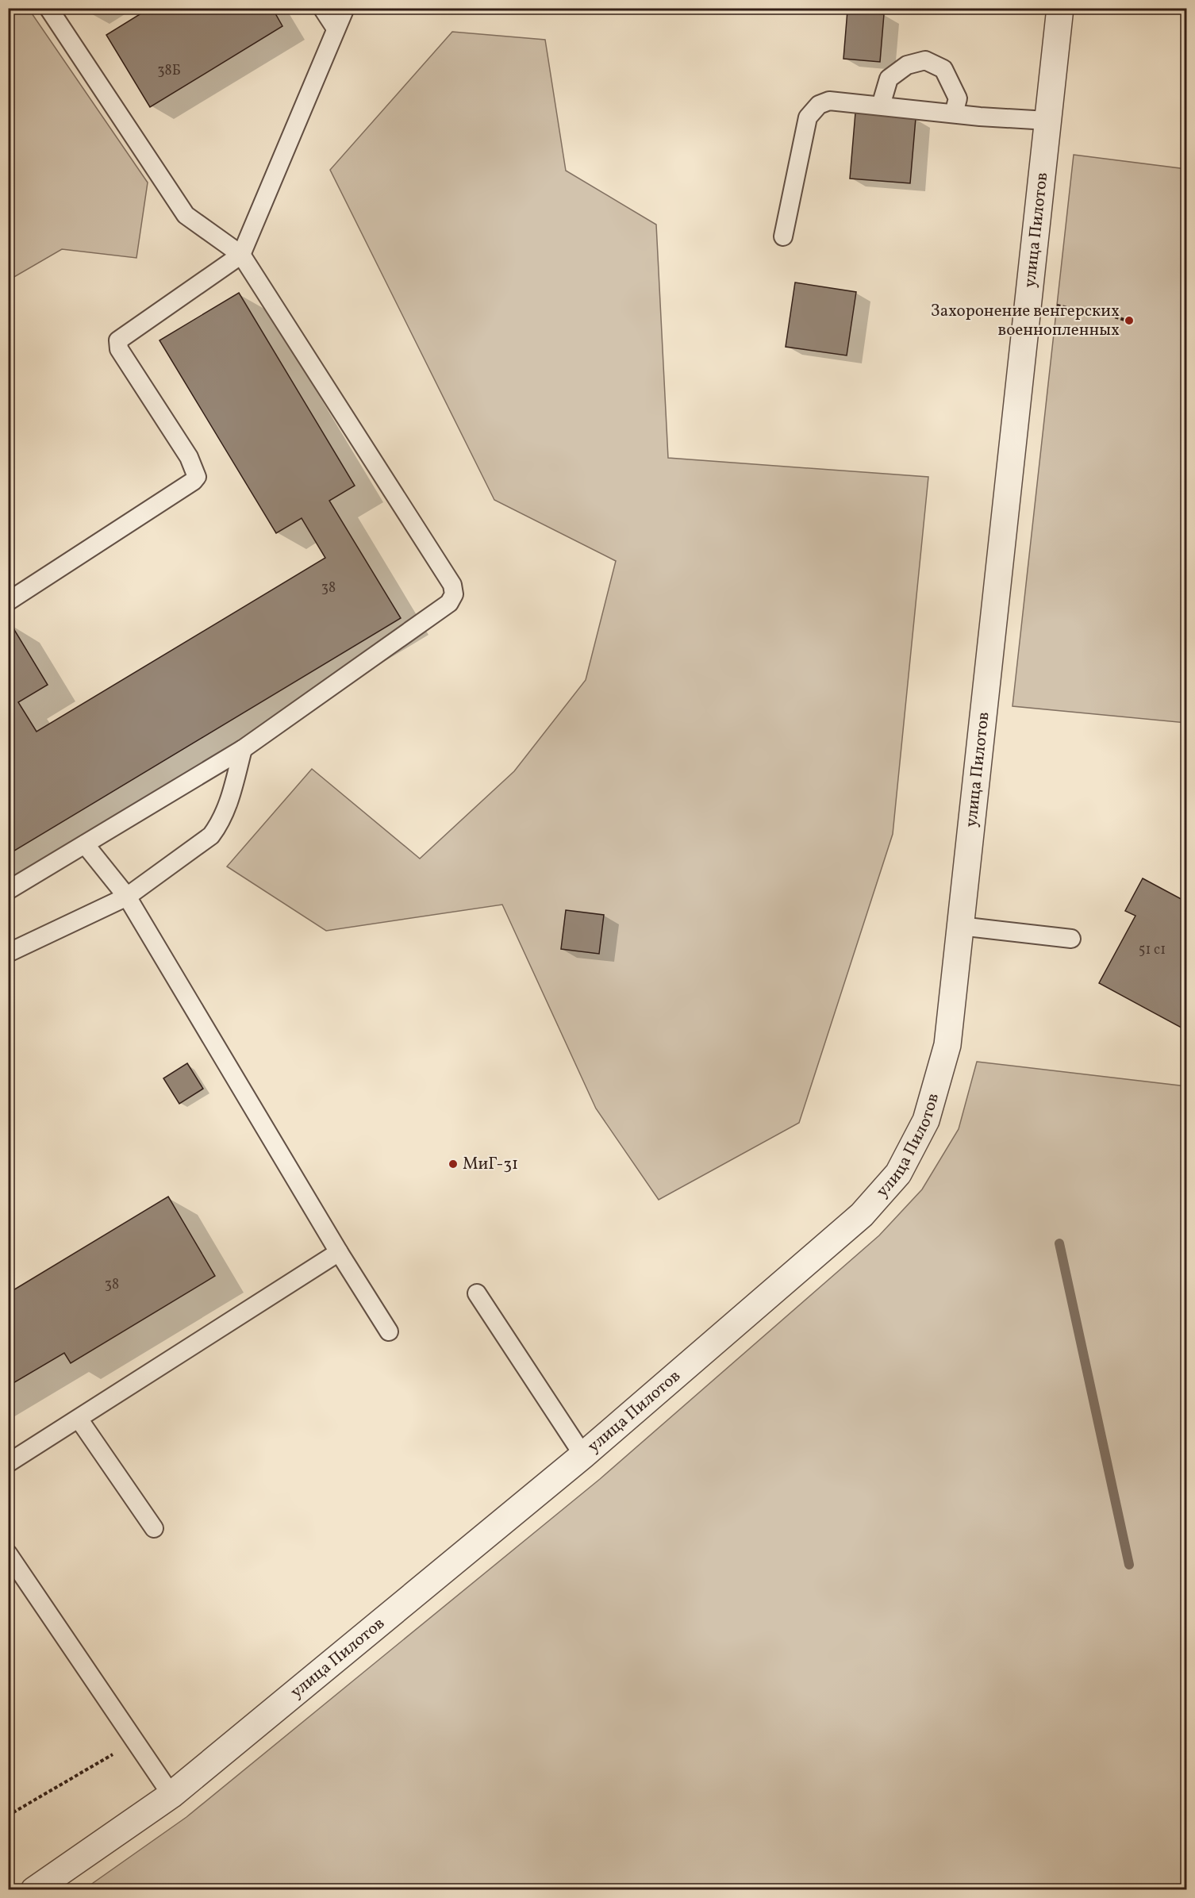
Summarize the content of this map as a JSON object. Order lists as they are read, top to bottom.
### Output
{
  "streets": {
    "street": ["улица Пилотов"]
  },
  "places": ["Захоронение венгерских военнопленных", "МиГ-31"],
  "house_numbers": [
    "38Б",
    "38",
    "51 с1",
    "38"
  ]
}
